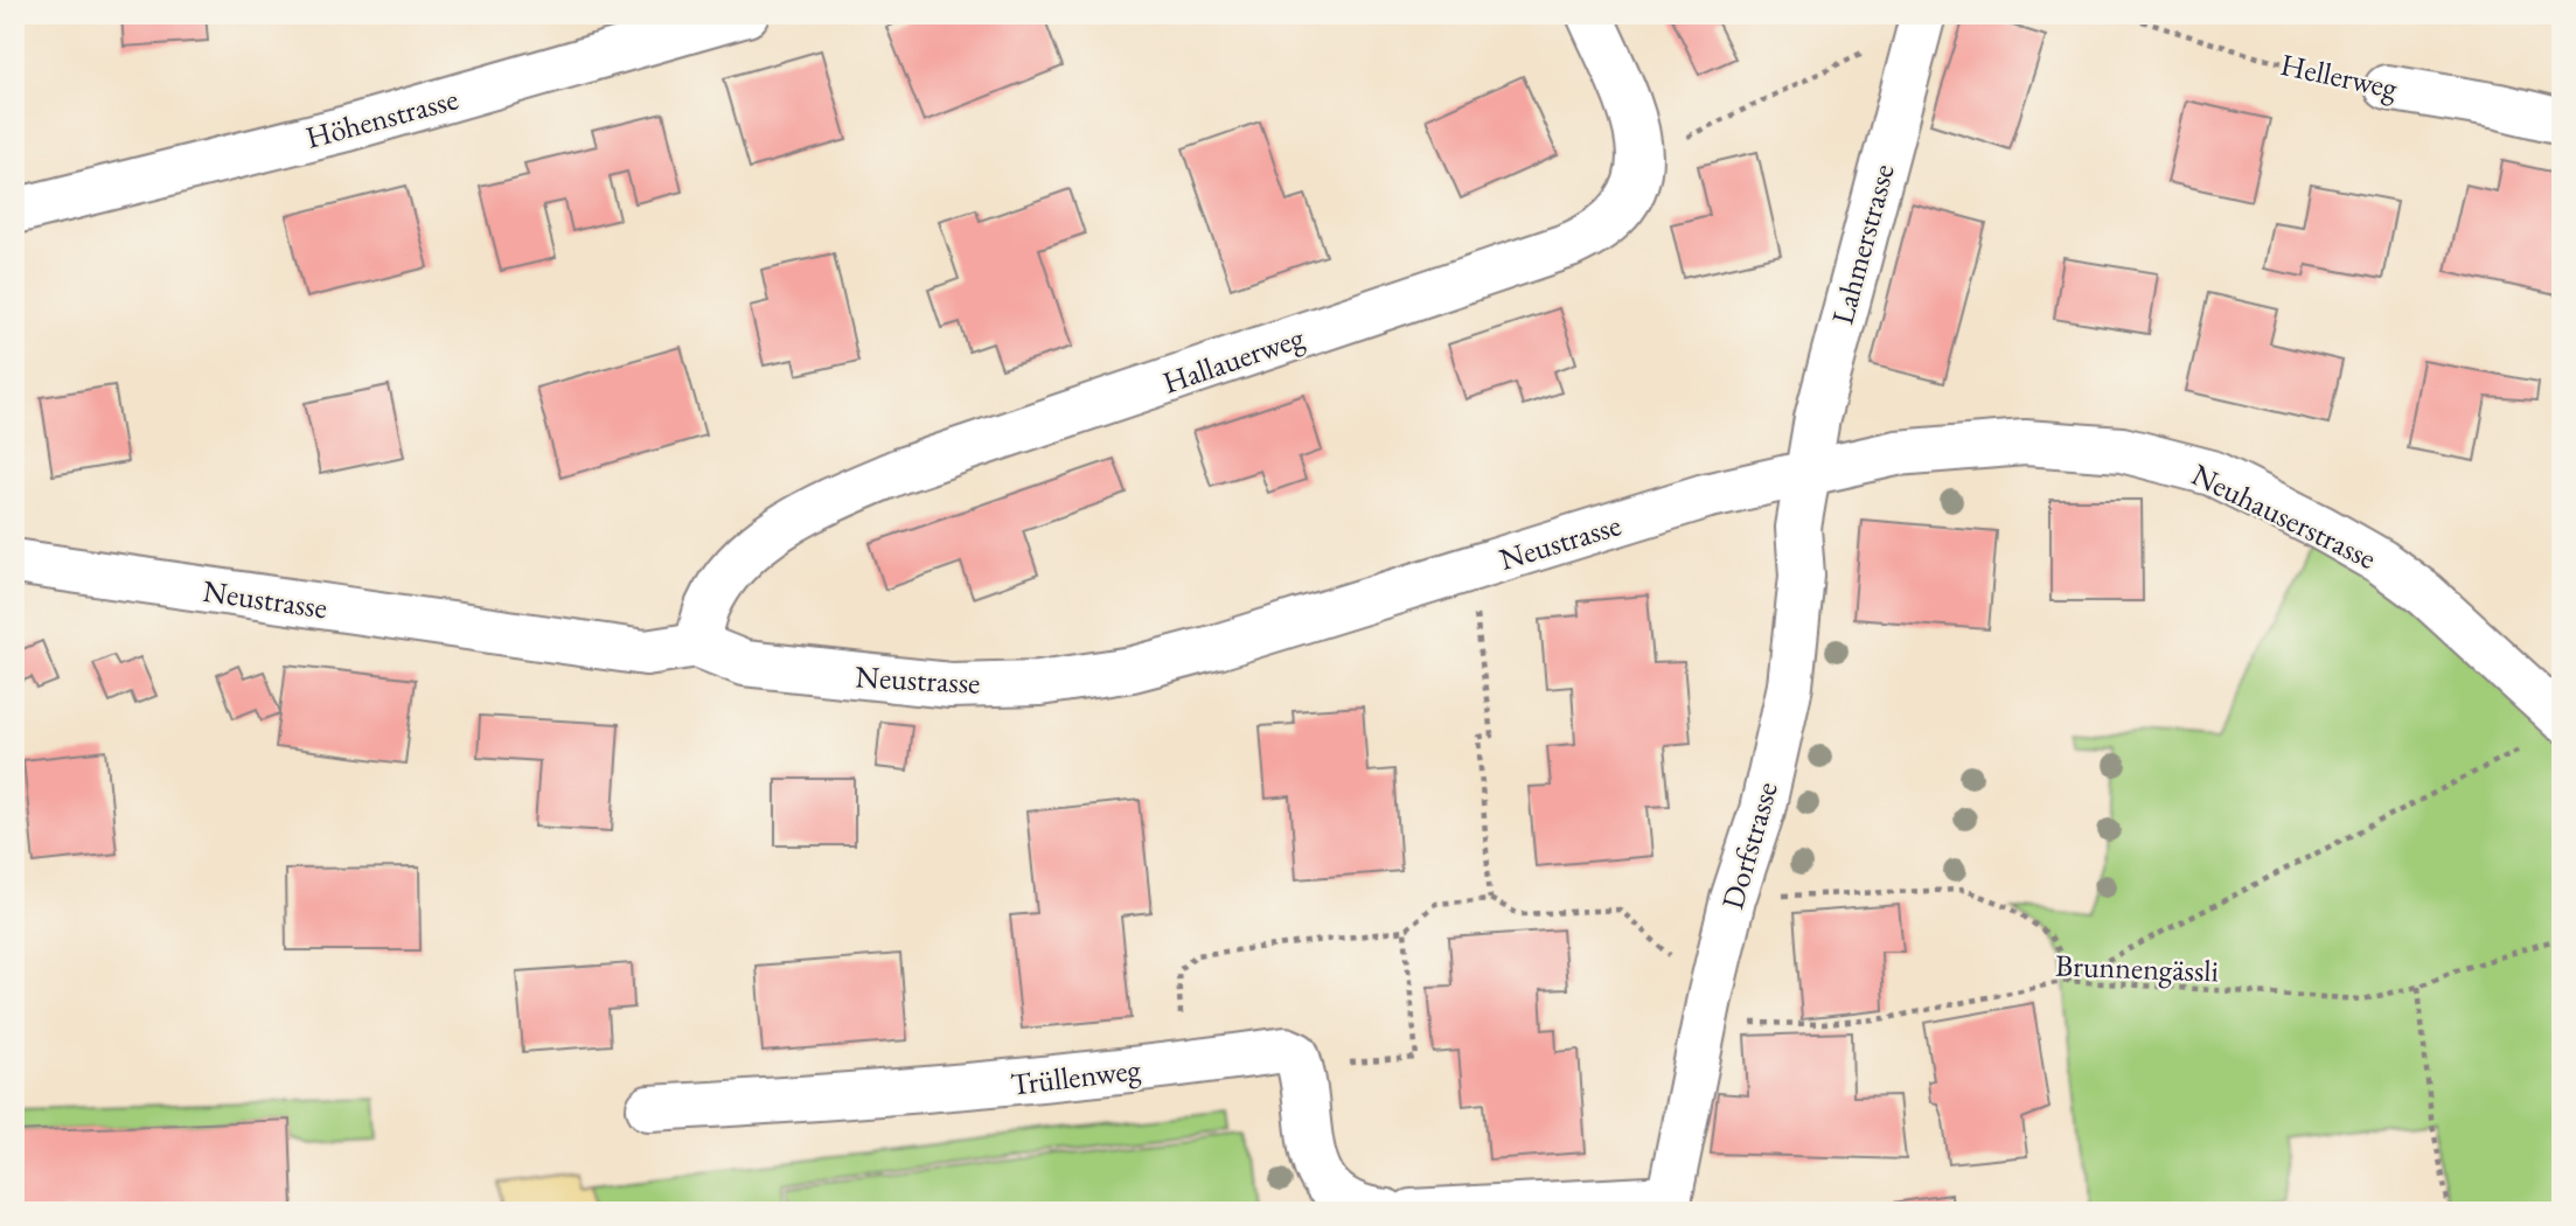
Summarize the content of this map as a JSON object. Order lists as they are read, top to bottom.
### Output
{
  "streets": {
    "street": [
      "Hellerweg",
      "Höhenstrasse",
      "Lahmerstrasse",
      "Hallauerweg",
      "Neuhauserstrasse",
      "Neustrasse",
      "Dorfstrasse",
      "Trüllenweg"
    ],
    "path": ["Brunnengässli"]
  },
  "crossings": [
    ["Lahmerstrasse", "Neuhauserstrasse"],
    ["Lahmerstrasse", "Neustrasse"],
    ["Lahmerstrasse", "Dorfstrasse"],
    ["Hallauerweg", "Neustrasse"],
    ["Neuhauserstrasse", "Neustrasse"],
    ["Neuhauserstrasse", "Dorfstrasse"],
    ["Neustrasse", "Dorfstrasse"],
    ["Dorfstrasse", "Brunnengässli"]
  ]
}
